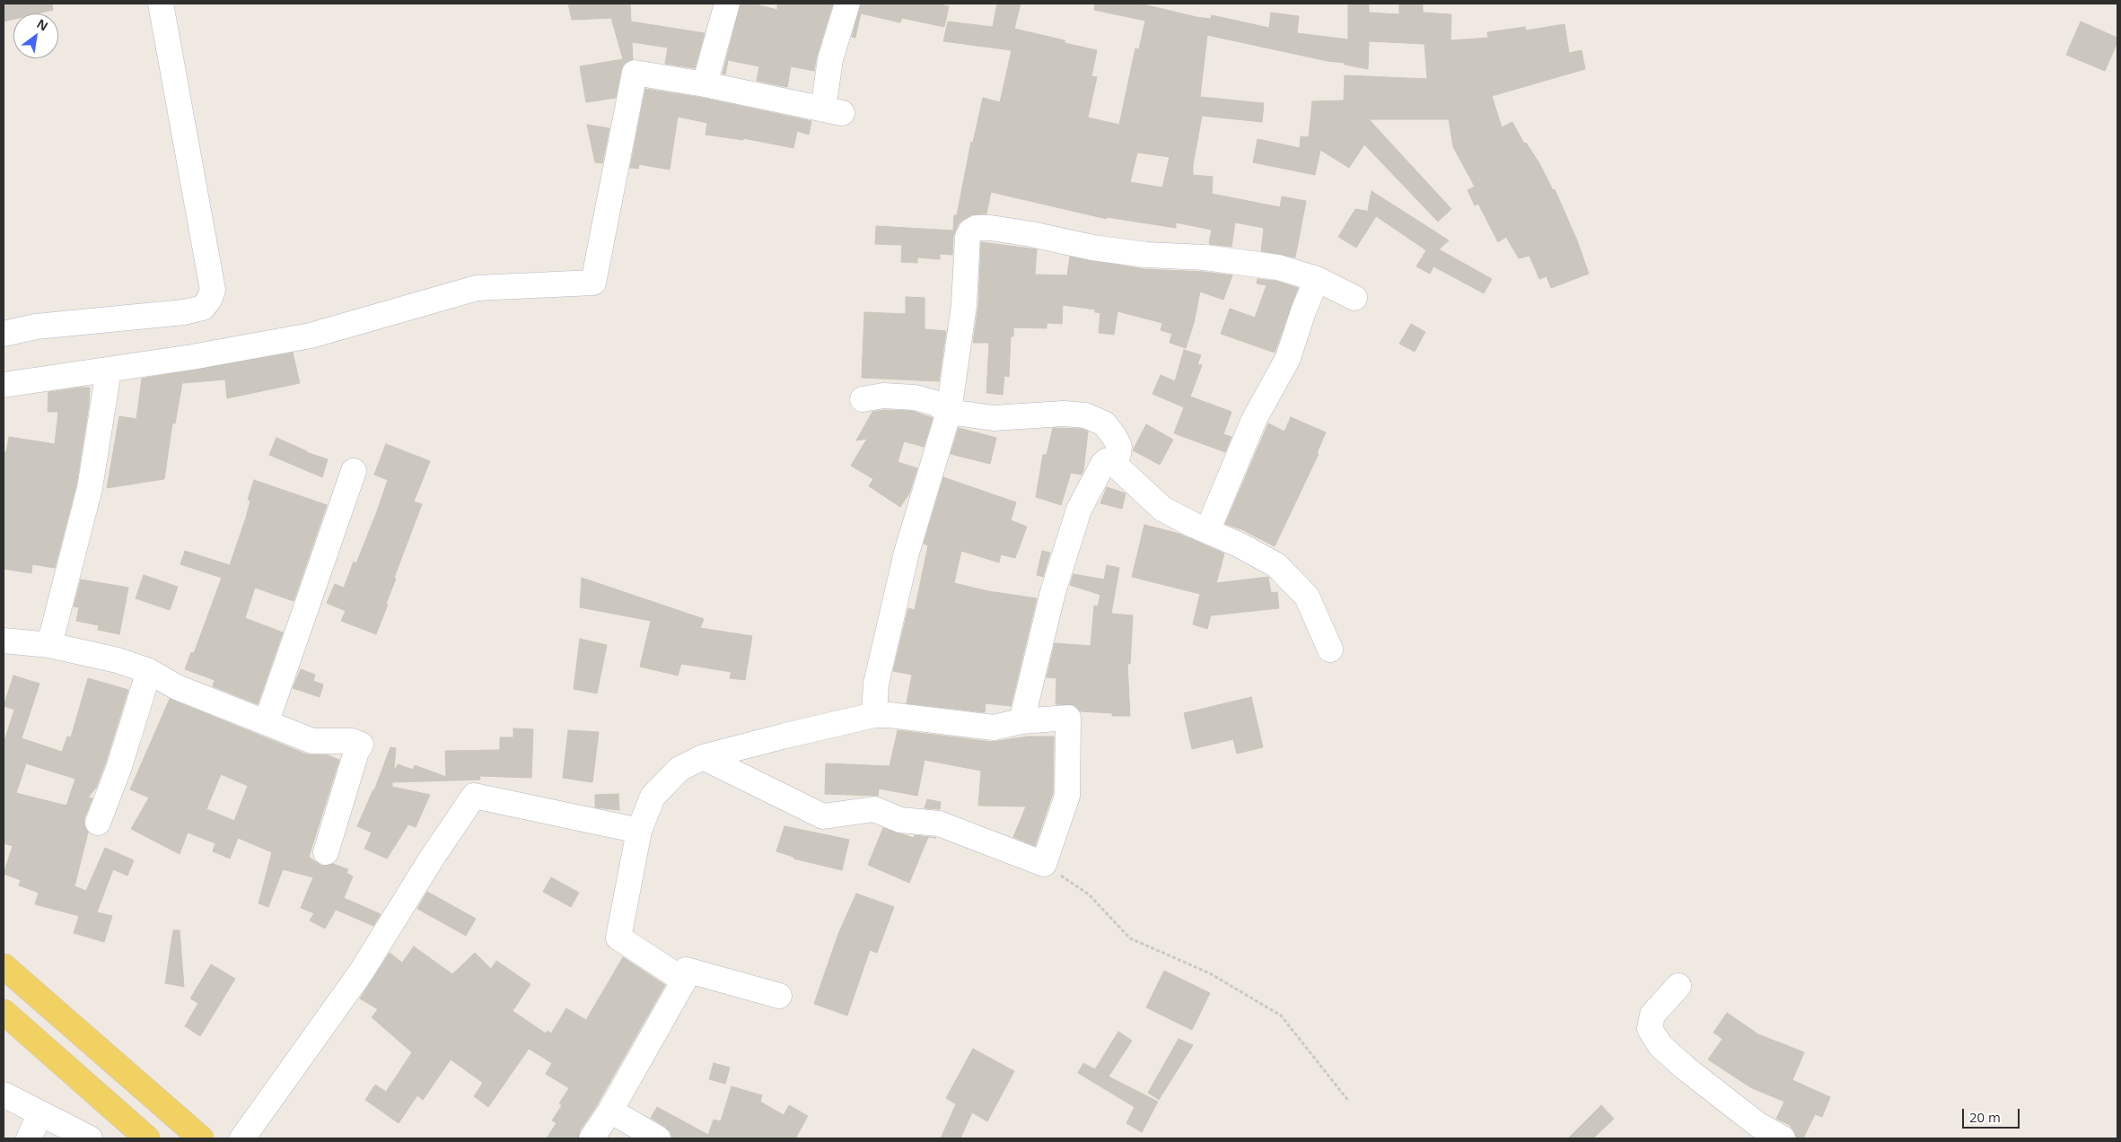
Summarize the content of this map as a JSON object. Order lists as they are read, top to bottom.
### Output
{
  "scale_bar": "20 m",
  "north": "top right"
}
